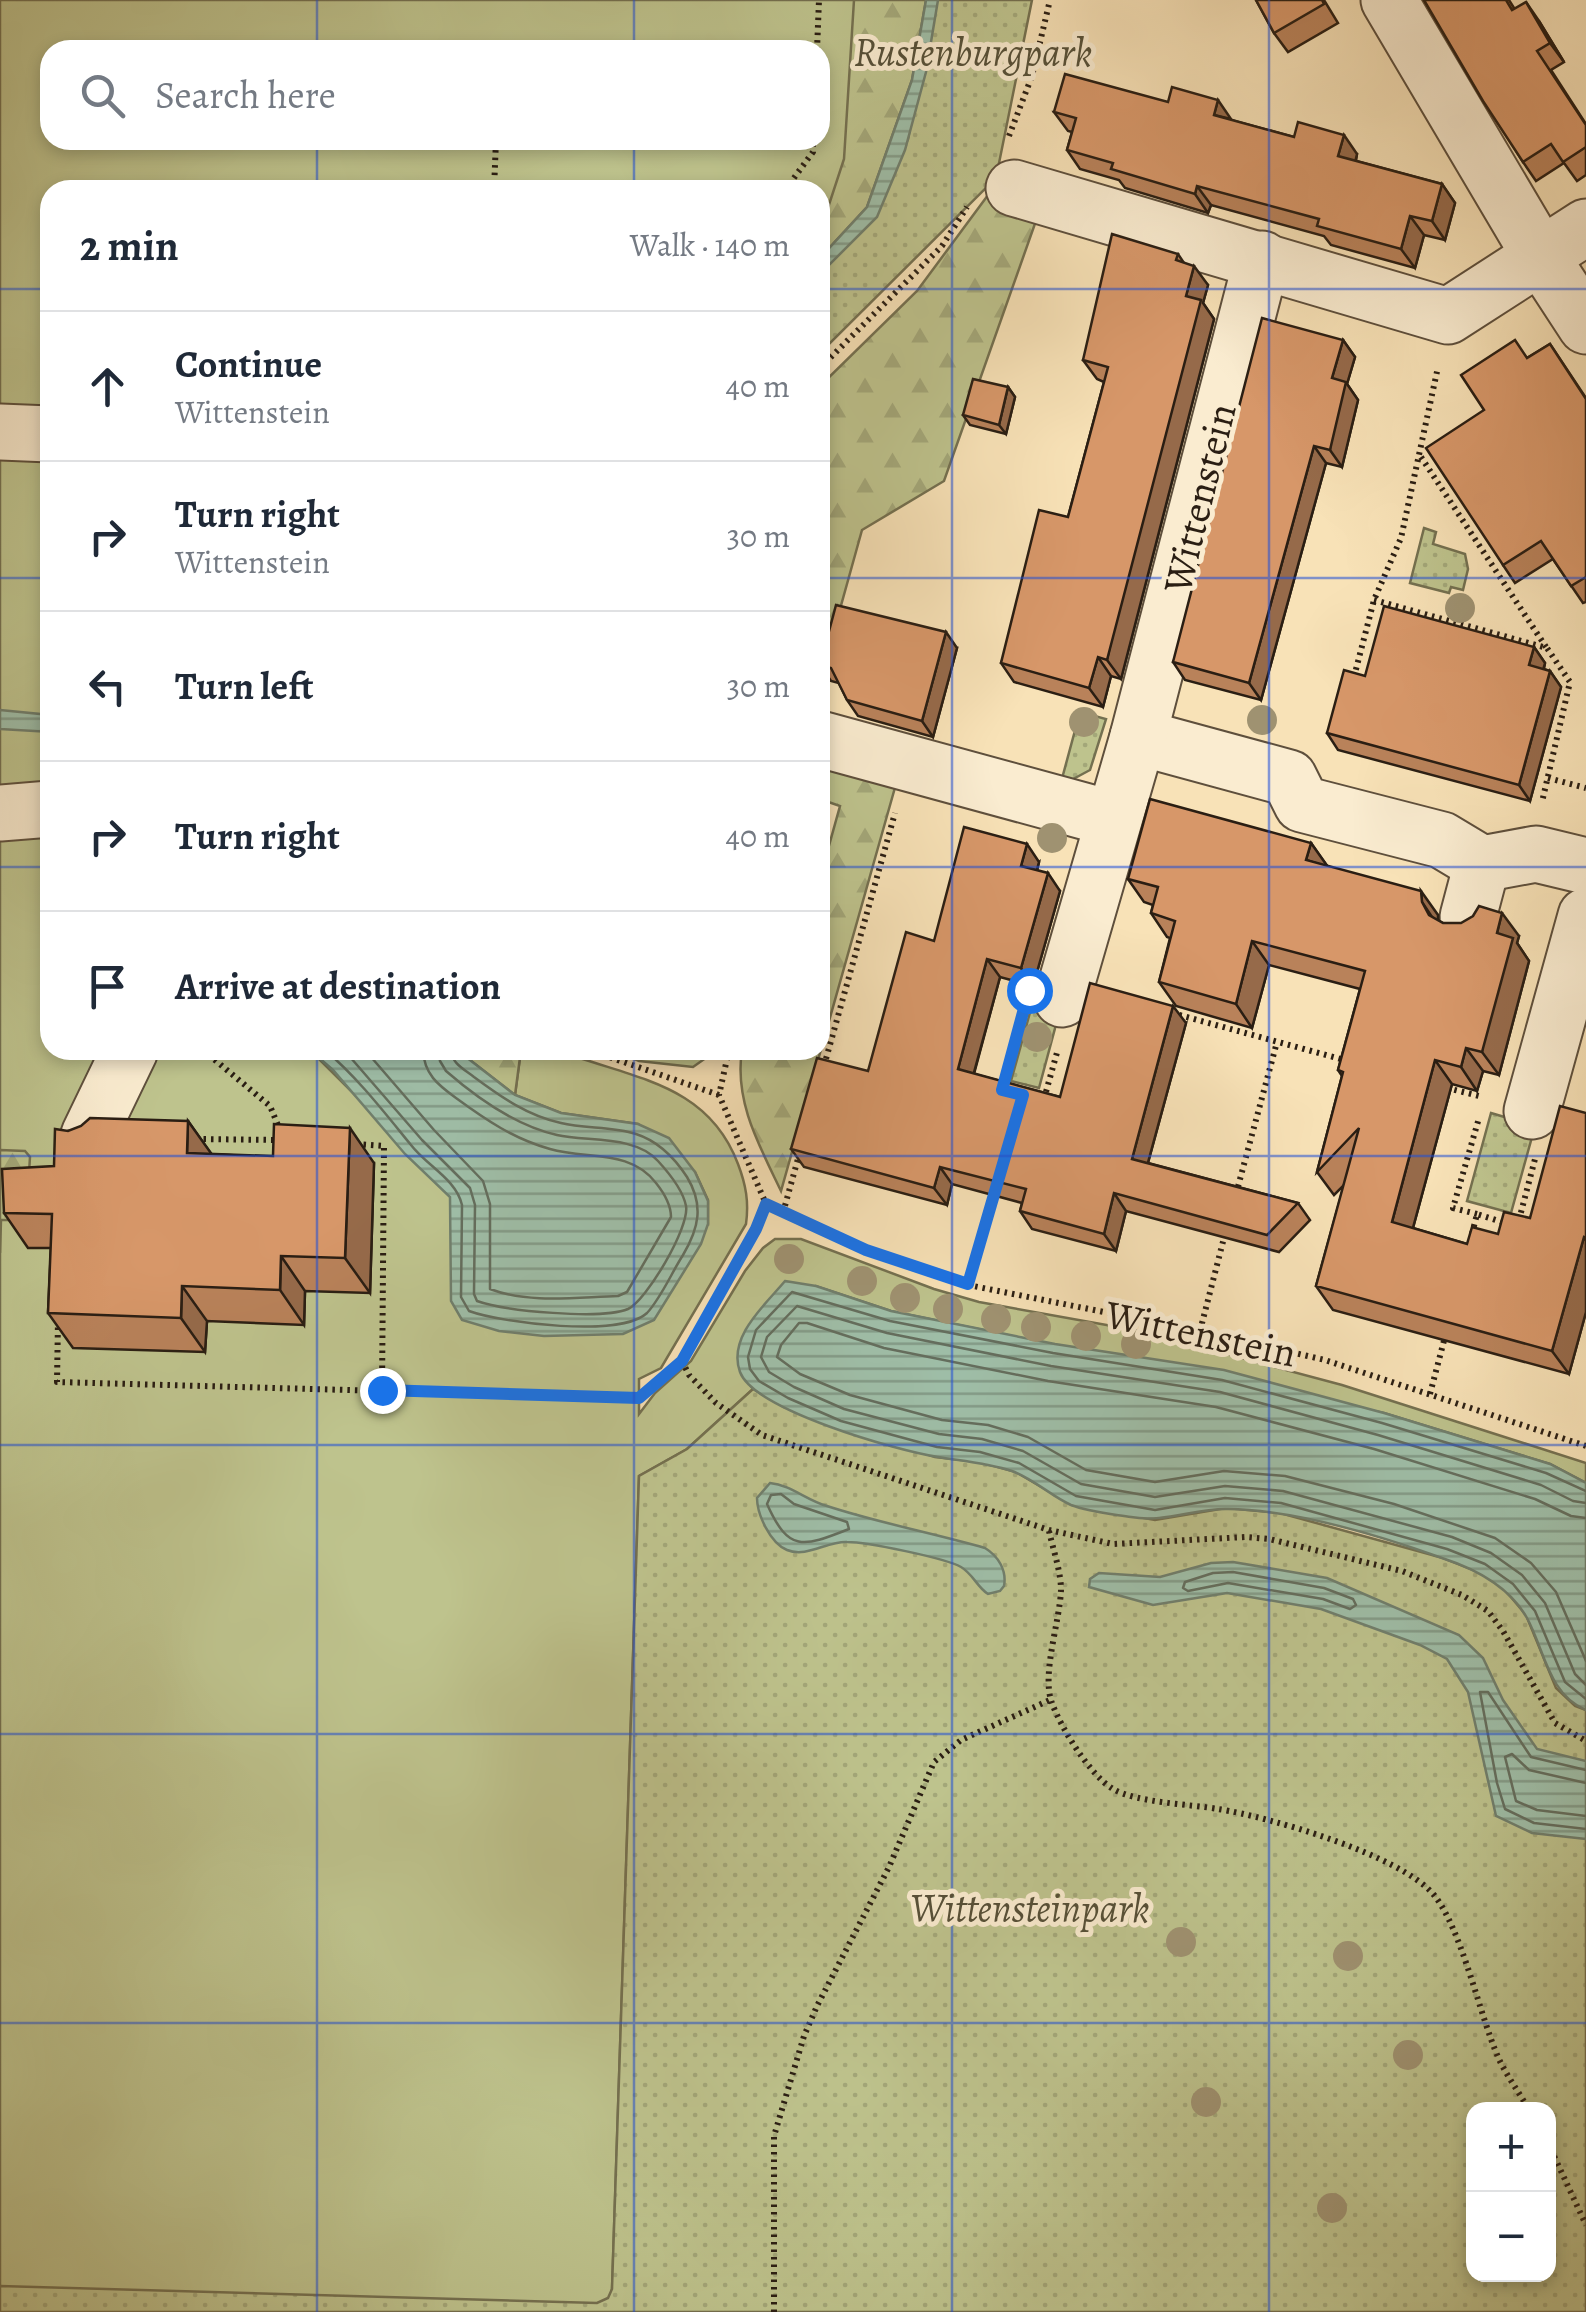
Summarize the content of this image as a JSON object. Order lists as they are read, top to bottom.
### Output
{
  "streets": {
    "street": ["Wittenstein"]
  },
  "parks": ["Rustenburgpark", "Wittensteinpark"],
  "page": {
    "search": "Search here",
    "heading": ["2 min", "Walk · 140 m"],
    "list": [
      ["Continue", "Wittenstein", "40 m"],
      ["Turn right", "Wittenstein", "30 m"],
      ["Turn left", "30 m"],
      ["Turn right", "40 m"],
      "Arrive at destination"
    ],
    "map_buttons": ["+", "−"]
  }
}
